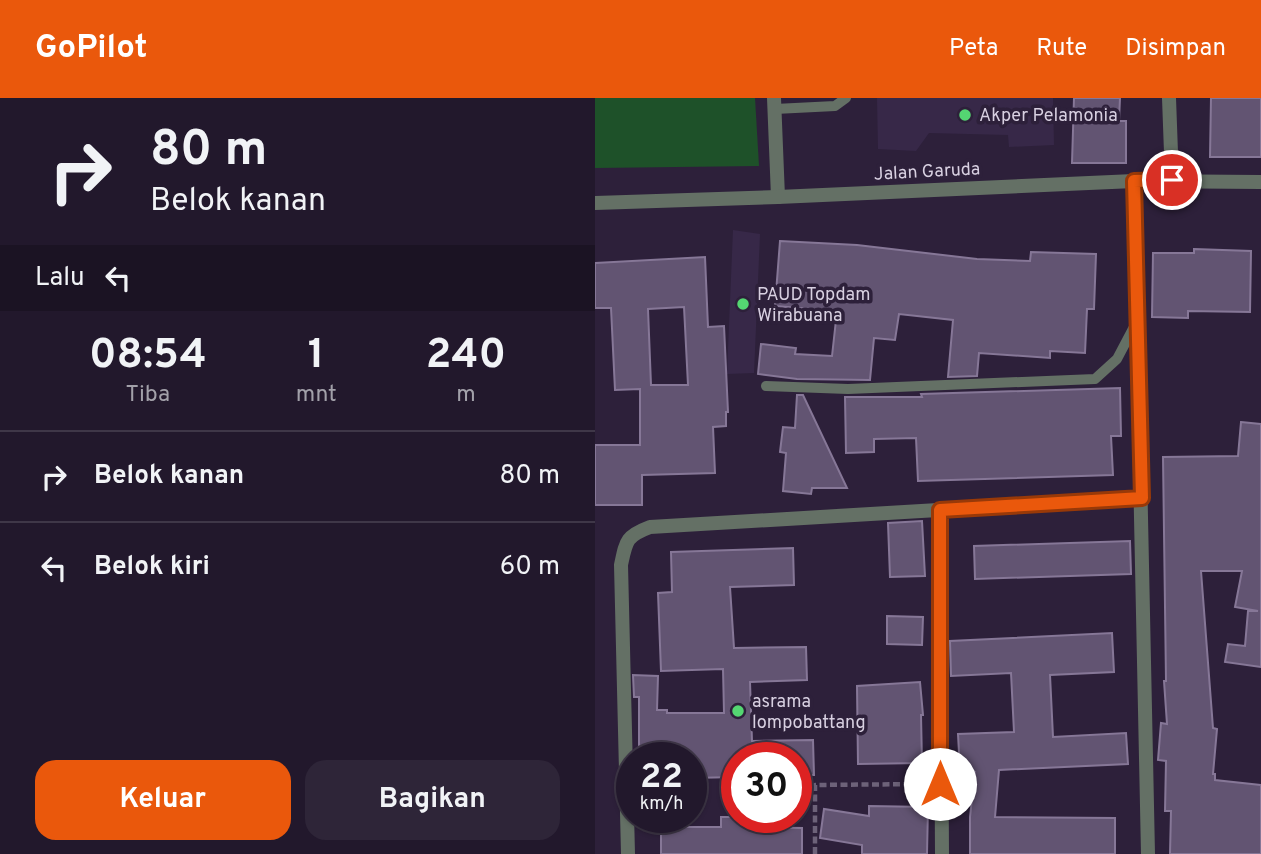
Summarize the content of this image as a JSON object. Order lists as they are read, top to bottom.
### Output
{
  "streets": {
    "street": ["Jalan Garuda"]
  },
  "places": ["Akper Pelamonia", "PAUD Topdam Wirabuana", "asrama lompobattang"],
  "page": {
    "header": "GoPilot",
    "nav": ["Peta", "Rute", "Disimpan"],
    "turn": ["80 m", "Belok kanan"],
    "then": "Lalu",
    "eta": [
      "08:54",
      "Tiba",
      "1",
      "mnt",
      "240",
      "m"
    ],
    "list": [
      {
        "name": "Belok kanan",
        "value": "80 m"
      },
      {
        "name": "Belok kiri",
        "value": "60 m"
      }
    ],
    "speed": "22 km/h",
    "limit": "30",
    "buttons": ["Keluar", "Bagikan"]
  }
}
